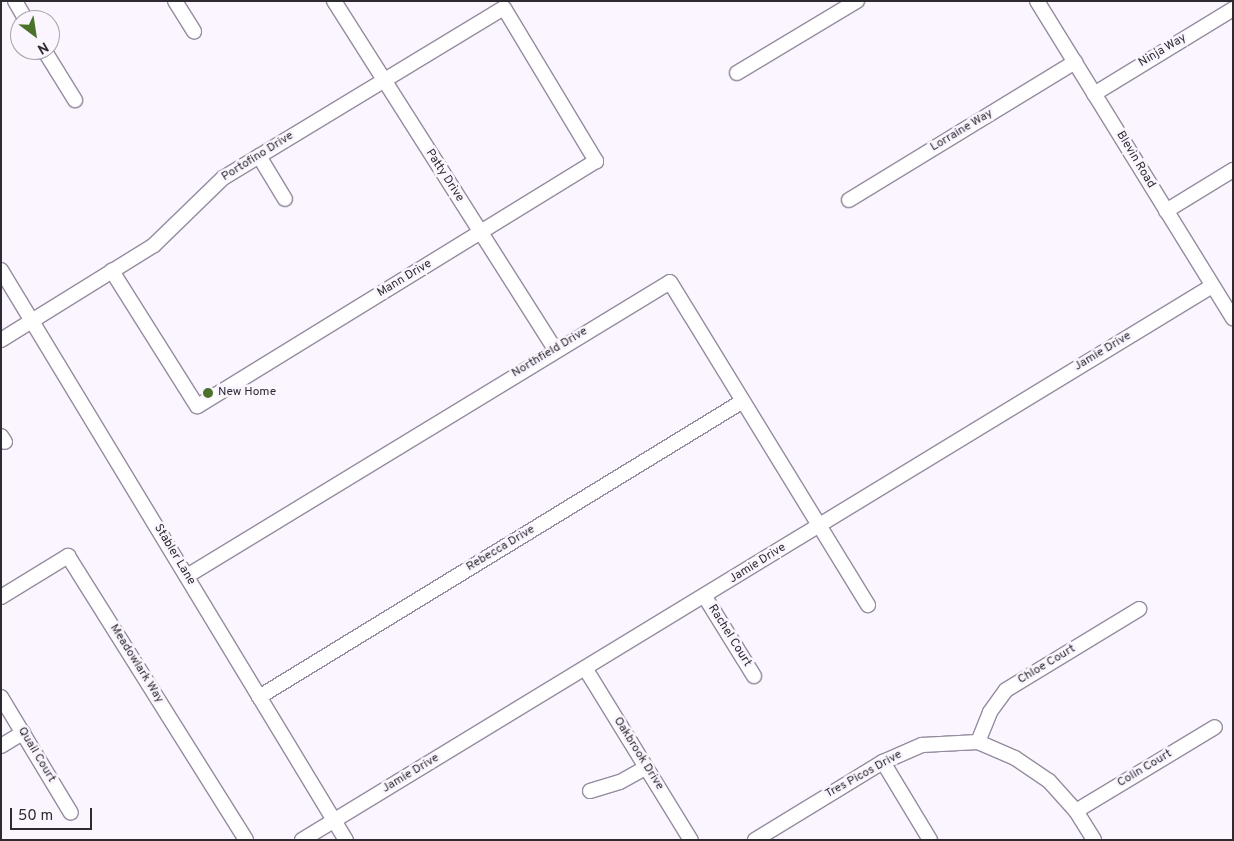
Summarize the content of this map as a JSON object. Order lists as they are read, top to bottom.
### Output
{
  "streets": {
    "street": [
      "Ninja Way",
      "Lorraine Way",
      "Portofino Drive",
      "Blevin Road",
      "Patty Drive",
      "Mann Drive",
      "Jamie Drive",
      "Northfield Drive",
      "Rebecca Drive",
      "Stabler Lane",
      "Rachel Court",
      "Meadowlark Way",
      "Chloe Court",
      "Oakbrook Drive",
      "Quail Court",
      "Colin Court",
      "Tres Picos Drive"
    ]
  },
  "crossings": [
    ["Ninja Way", "Blevin Road"],
    ["Lorraine Way", "Blevin Road"],
    ["Portofino Drive", "Patty Drive"],
    ["Portofino Drive", "Mann Drive"],
    ["Portofino Drive", "Stabler Lane"],
    ["Blevin Road", "Jamie Drive"],
    ["Patty Drive", "Mann Drive"],
    ["Patty Drive", "Northfield Drive"],
    ["Jamie Drive", "Northfield Drive"],
    ["Jamie Drive", "Stabler Lane"],
    ["Jamie Drive", "Rachel Court"],
    ["Jamie Drive", "Oakbrook Drive"],
    ["Northfield Drive", "Rebecca Drive"],
    ["Northfield Drive", "Stabler Lane"],
    ["Rebecca Drive", "Stabler Lane"],
    ["Chloe Court", "Tres Picos Drive"],
    ["Colin Court", "Tres Picos Drive"]
  ],
  "places": ["New Home"],
  "scale_bar": "50 m",
  "north": "bottom right"
}
